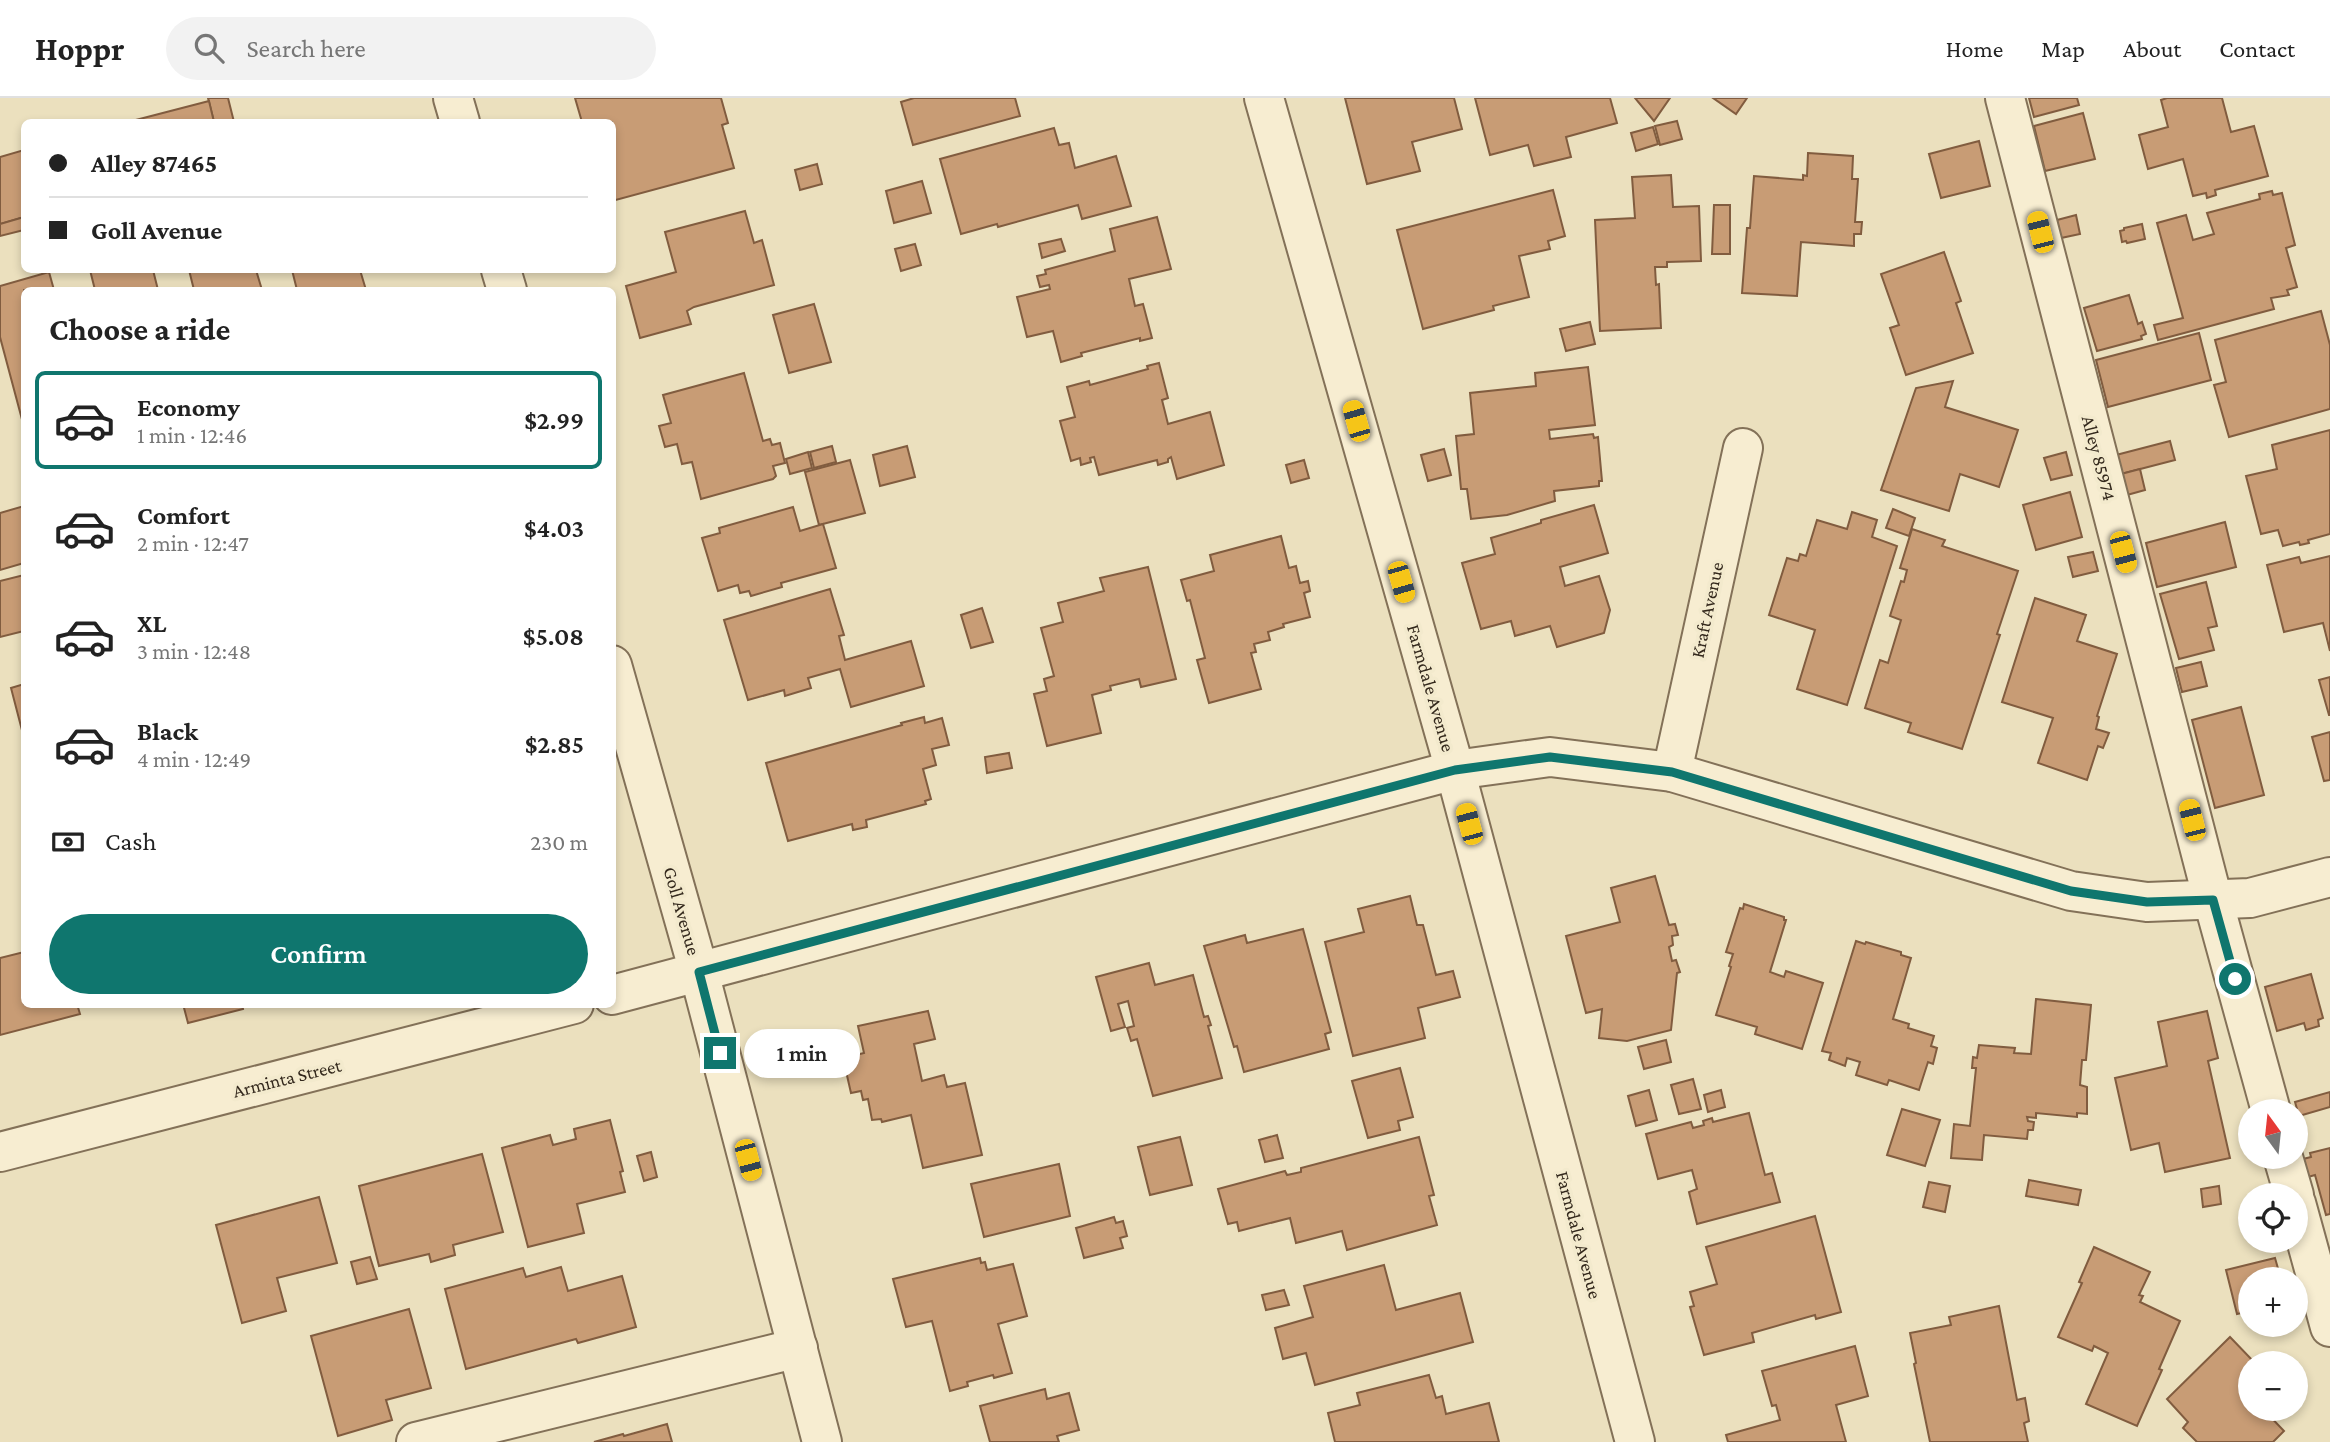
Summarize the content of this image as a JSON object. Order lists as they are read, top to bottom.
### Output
{
  "streets": {
    "street": [
      "Alley 85974",
      "Kraft Avenue",
      "Farmdale Avenue",
      "Goll Avenue",
      "Arminta Street"
    ]
  },
  "north": "top",
  "page": {
    "header": "Hoppr",
    "search": "Search here",
    "nav": [
      "Home",
      "Map",
      "About",
      "Contact"
    ],
    "banner": ["Alley 87465", "Goll Avenue"],
    "heading": "Choose a ride",
    "list": [
      {
        "name": "Economy",
        "note": "1 min · 12:46",
        "value": "$2.99"
      },
      {
        "name": "Comfort",
        "note": "2 min · 12:47",
        "value": "$4.03"
      },
      {
        "name": "XL",
        "note": "3 min · 12:48",
        "value": "$5.08"
      },
      {
        "name": "Black",
        "note": "4 min · 12:49",
        "value": "$2.85"
      }
    ],
    "pay": ["Cash", "230 m"],
    "buttons": "Confirm",
    "bubble": "1 min",
    "map_buttons": ["+", "−"]
  }
}
